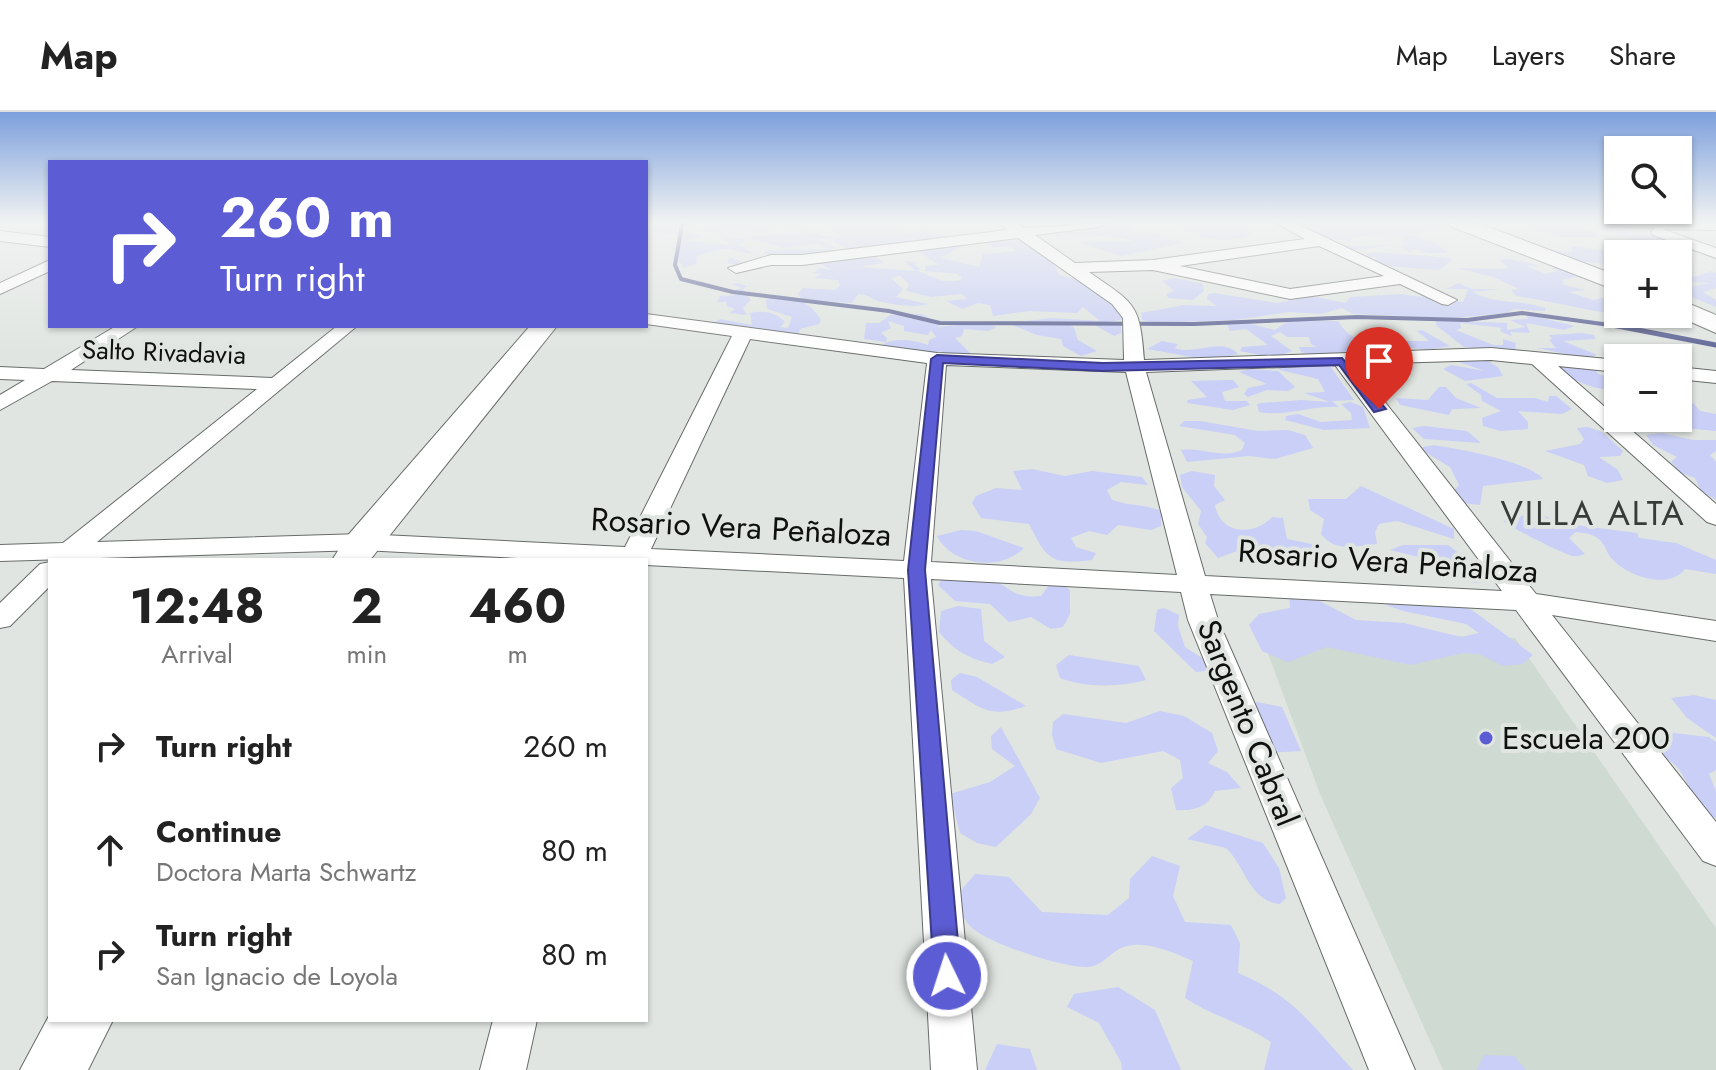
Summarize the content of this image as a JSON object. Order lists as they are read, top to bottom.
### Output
{
  "streets": {
    "street": ["Salto Rivadavia", "Rosario Vera Peñaloza", "Sargento Cabral"]
  },
  "crossings": [
    ["Rosario Vera Peñaloza", "Sargento Cabral"]
  ],
  "districts": ["VILLA ALTA"],
  "places": ["Escuela 200"],
  "page": {
    "header": "Map",
    "nav": ["Map", "Layers", "Share"],
    "map_buttons": ["+", "−"],
    "turn": ["260 m", "Turn right"],
    "eta": [
      "12:48",
      "Arrival",
      "2",
      "min",
      "460",
      "m"
    ],
    "list": [
      {
        "name": "Turn right",
        "value": "260 m"
      },
      {
        "name": "Continue",
        "note": "Doctora Marta Schwartz",
        "value": "80 m"
      },
      {
        "name": "Turn right",
        "note": "San Ignacio de Loyola",
        "value": "80 m"
      }
    ]
  }
}
